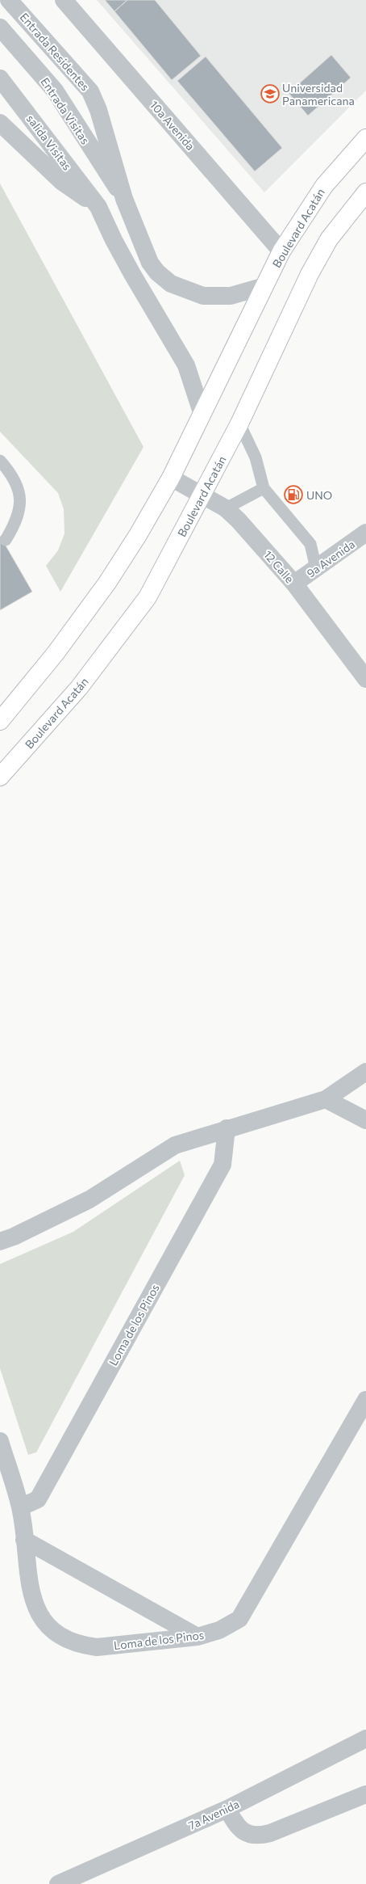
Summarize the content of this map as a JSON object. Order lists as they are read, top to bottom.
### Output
{
  "streets": {
    "main road": ["Boulevard Acatán"],
    "street": [
      "Entrada Residentes",
      "Entrada Visitas",
      "10a Avenida",
      "salida Visitas",
      "9a Avenida",
      "12 Calle",
      "Loma de los Pinos",
      "7a Avenida"
    ]
  },
  "crossings": [
    ["Entrada Residentes", "Entrada Visitas"],
    ["10a Avenida", "Boulevard Acatán"],
    ["salida Visitas", "Boulevard Acatán"],
    ["Boulevard Acatán", "12 Calle"],
    ["9a Avenida", "12 Calle"]
  ],
  "places": {
    "school or university": ["Universidad Panamericana"],
    "fuel station": ["UNO"]
  }
}
